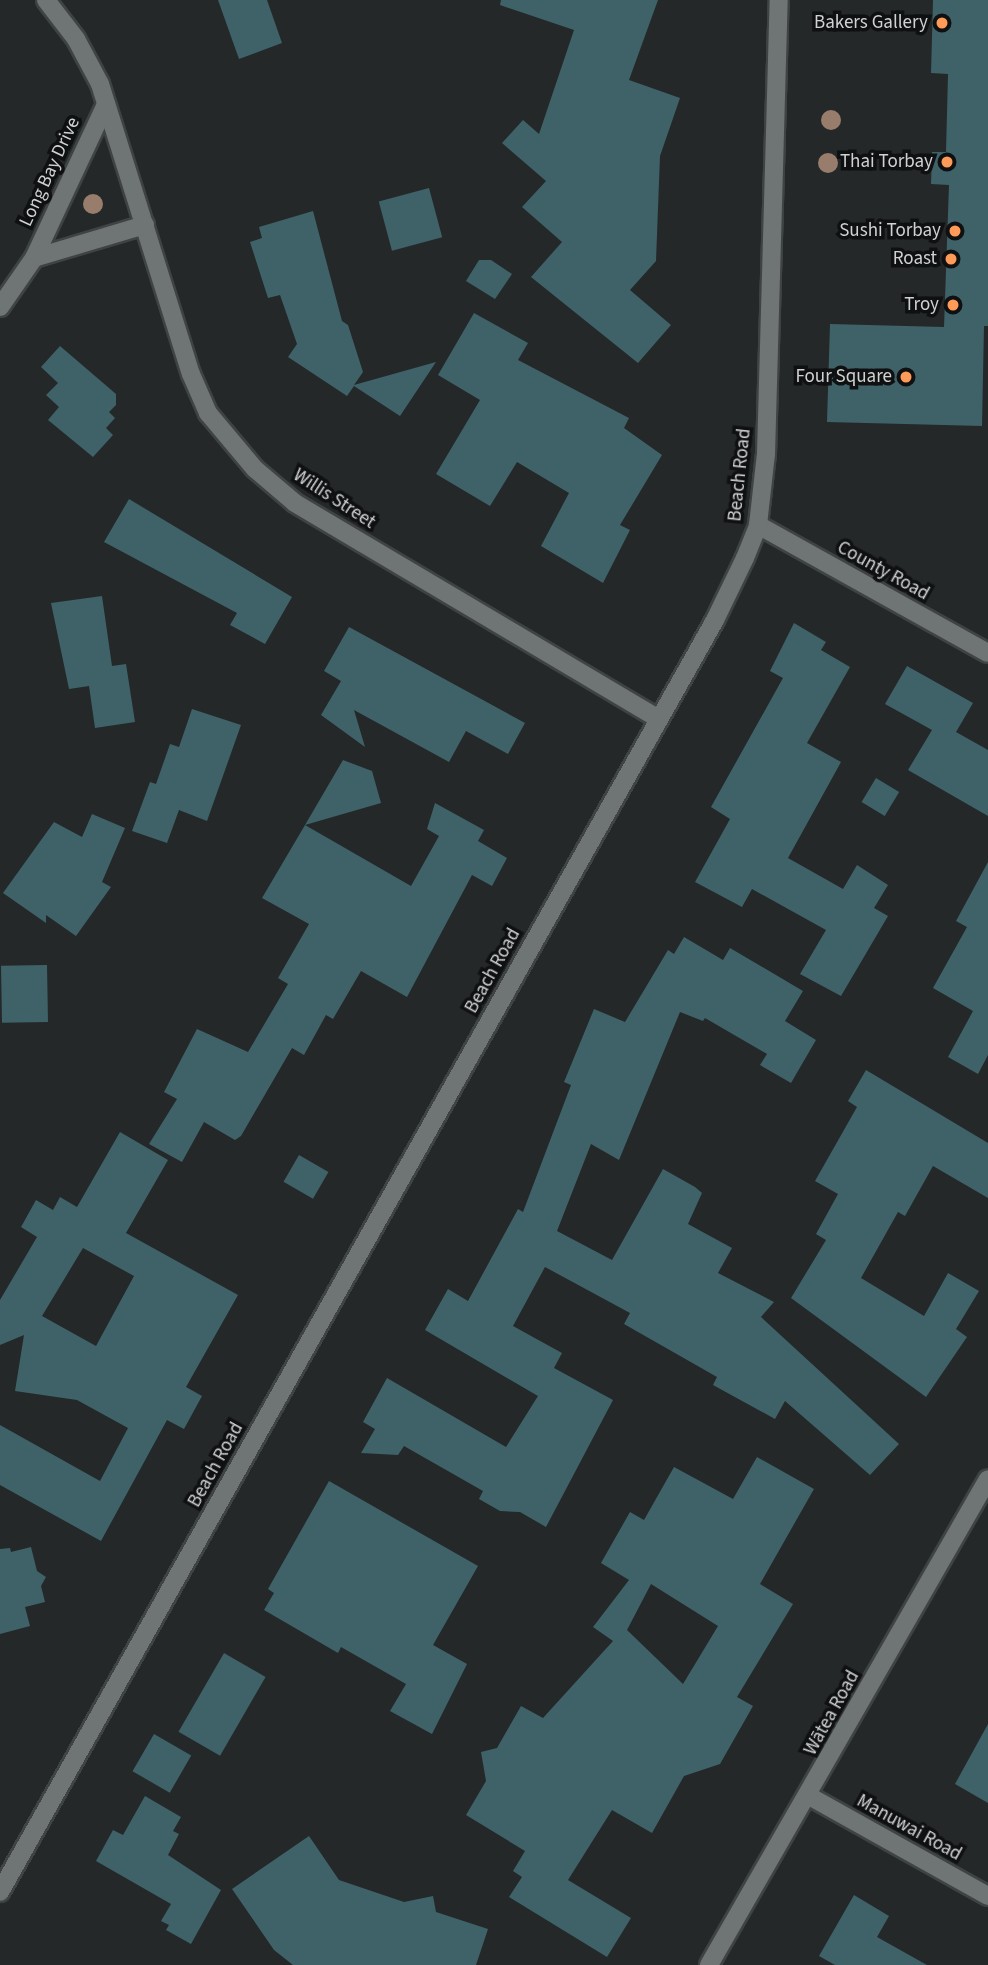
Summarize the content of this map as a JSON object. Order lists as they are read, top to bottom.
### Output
{
  "streets": {
    "street": [
      "Long Bay Drive",
      "Beach Road",
      "Willis Street",
      "County Road",
      "Wātea Road",
      "Manuwai Road"
    ]
  },
  "crossings": [
    ["Long Bay Drive", "Willis Street"],
    ["Beach Road", "Willis Street"],
    ["Beach Road", "County Road"],
    ["Wātea Road", "Manuwai Road"]
  ],
  "places": [
    "Bakers Gallery",
    "Thai Torbay",
    "Sushi Torbay",
    "Roast",
    "Troy",
    "Four Square"
  ]
}
